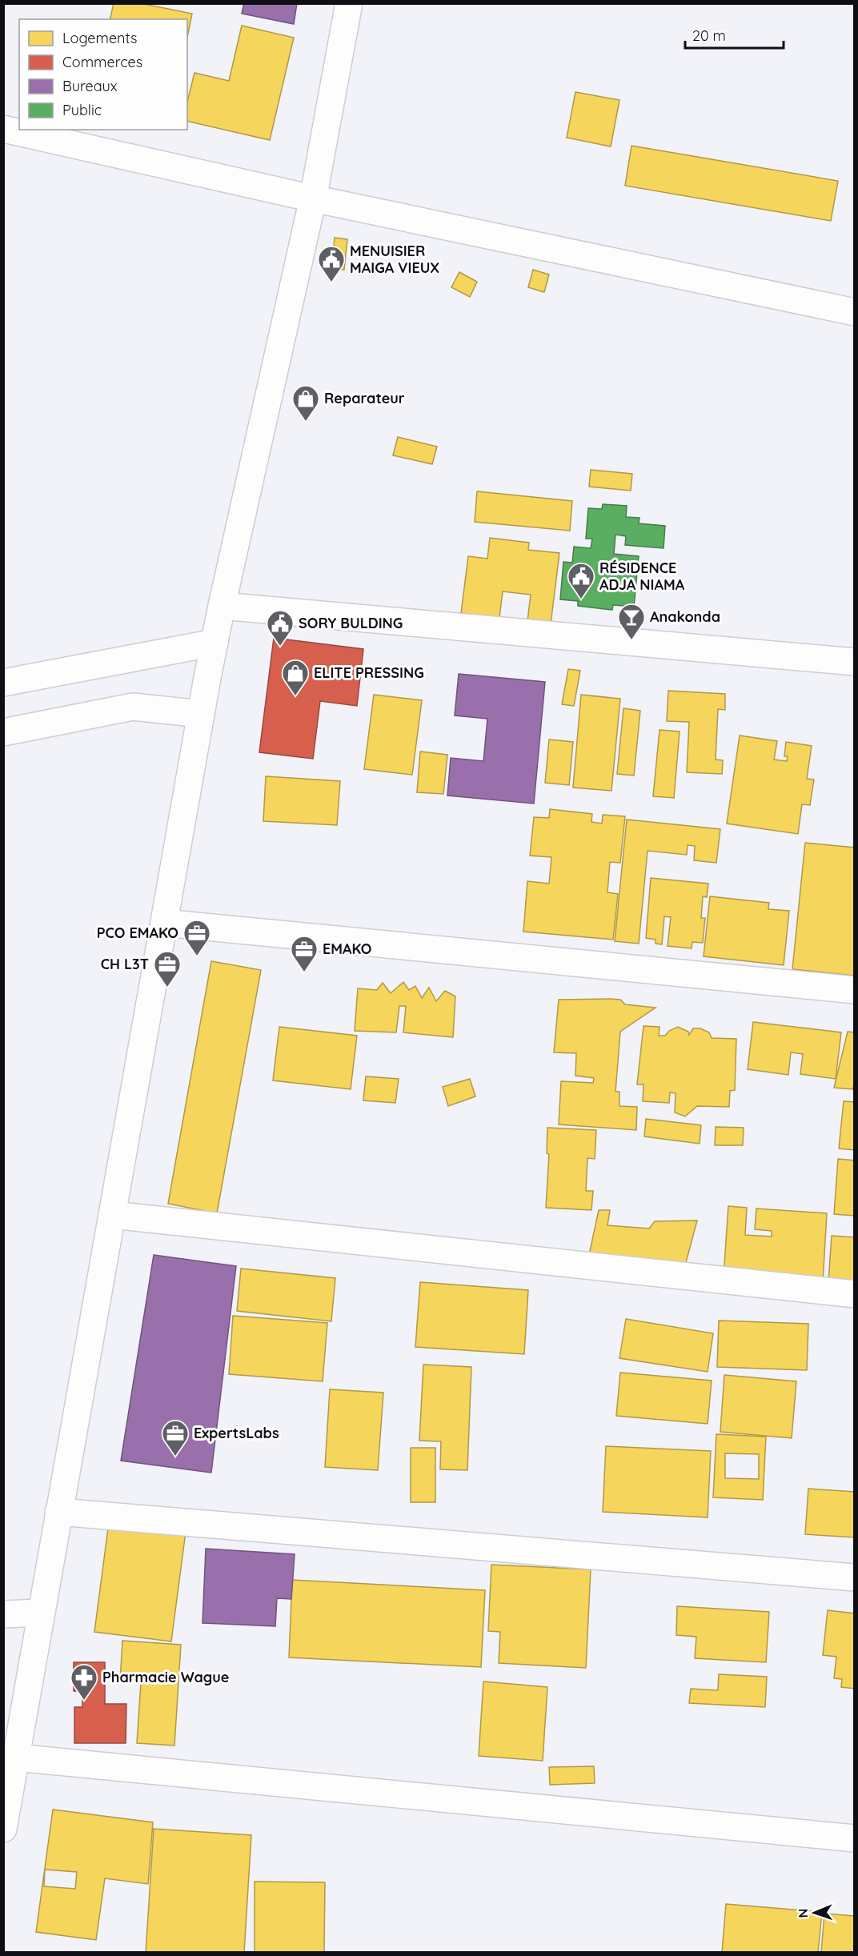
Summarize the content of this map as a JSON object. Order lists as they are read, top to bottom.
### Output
{
  "places": {
    "public building": ["MENUISIER MAIGA VIEUX", "RÉSIDENCE ADJA NIAMA", "SORY BULDING"],
    "shop": ["Reparateur", "ELITE PRESSING"],
    "bar": ["Anakonda"],
    "office": [
      "PCO EMAKO",
      "EMAKO",
      "CH L3T",
      "ExpertsLabs"
    ],
    "pharmacy": ["Pharmacie Wague"]
  },
  "legend": [
    "Logements",
    "Commerces",
    "Bureaux",
    "Public"
  ],
  "scale_bar": "20 m",
  "north": "left"
}
